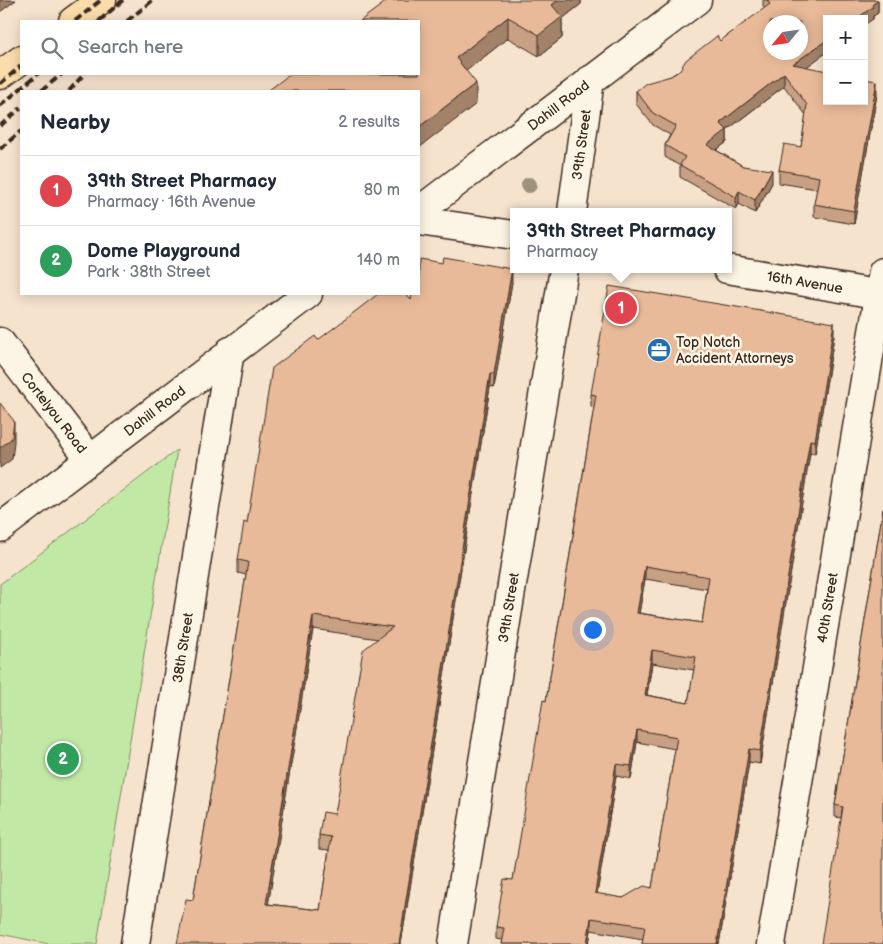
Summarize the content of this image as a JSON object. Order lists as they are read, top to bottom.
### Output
{
  "streets": {
    "street": [
      "Dahill Road",
      "39th Street",
      "16th Avenue",
      "Cortelyou Road",
      "40th Street",
      "38th Street"
    ]
  },
  "crossings": [
    ["Dahill Road", "39th Street"],
    ["Dahill Road", "Cortelyou Road"],
    ["Dahill Road", "38th Street"],
    ["16th Avenue", "40th Street"]
  ],
  "places": {
    "office": ["Top Notch Accident Attorneys"]
  },
  "north": "bottom left",
  "page": {
    "map_buttons": ["+", "−"],
    "search": "Search here",
    "heading": ["Nearby", "2 results"],
    "list": [
      {
        "mark": "1",
        "name": "39th Street Pharmacy",
        "note": "Pharmacy · 16th Avenue",
        "value": "80 m"
      },
      {
        "mark": "2",
        "name": "Dome Playground",
        "note": "Park · 38th Street",
        "value": "140 m"
      }
    ],
    "popup": ["39th Street Pharmacy", "Pharmacy"],
    "pins": ["1", "2"]
  }
}
